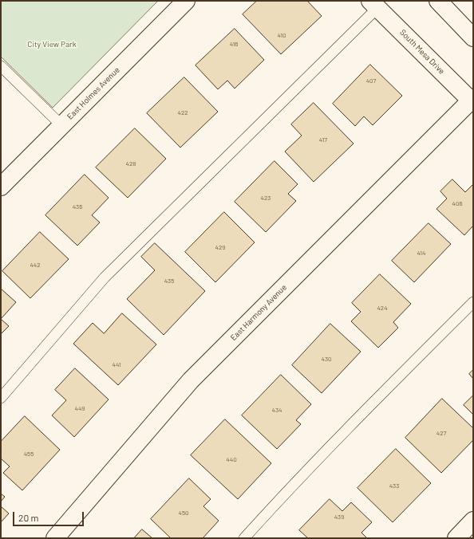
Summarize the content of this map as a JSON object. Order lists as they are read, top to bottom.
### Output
{
  "streets": {
    "street": ["South Mesa Drive", "East Holmes Avenue", "East Harmony Avenue"]
  },
  "crossings": [
    ["South Mesa Drive", "East Harmony Avenue"]
  ],
  "parks": ["City View Park"],
  "house_numbers": [
    "410",
    "416",
    "407",
    "422",
    "417",
    "428",
    "423",
    "406",
    "436",
    "429",
    "414",
    "442",
    "435",
    "424",
    "430",
    "441",
    "449",
    "434",
    "427",
    "455",
    "440",
    "433",
    "450",
    "439"
  ],
  "scale_bar": "20 m"
}
